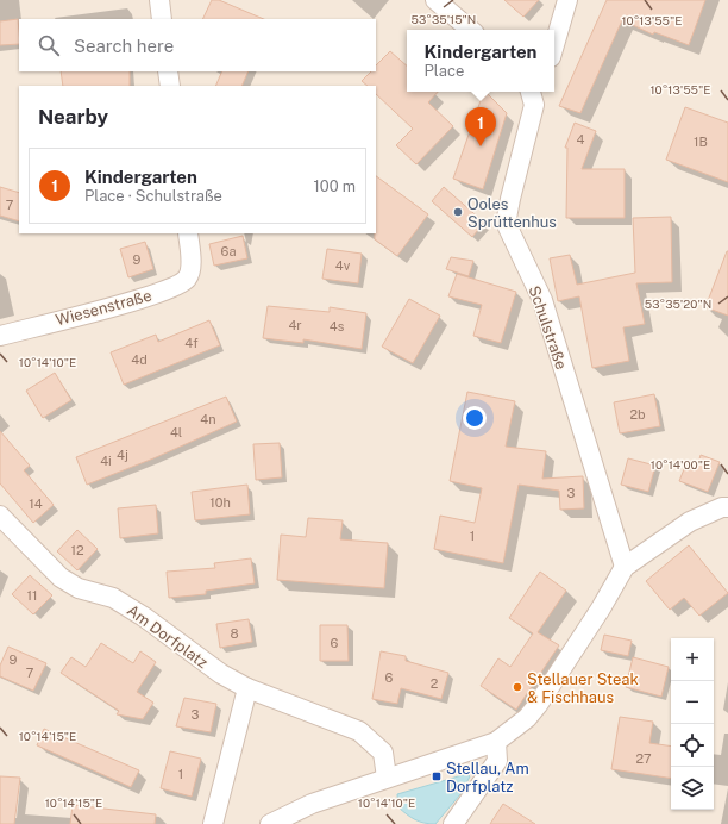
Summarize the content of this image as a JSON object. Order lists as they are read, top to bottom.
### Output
{
  "streets": {
    "street": ["Wiesenstraße", "Schulstraße", "Am Dorfplatz"]
  },
  "places": {
    "other": ["Ooles Sprüttenhus", "Stellauer Steak & Fischhaus"],
    "transit": ["Stellau, Am Dorfplatz"]
  },
  "house_numbers": [
    "4",
    "1B",
    "7",
    "6a",
    "9",
    "4v",
    "4r",
    "4s",
    "4f",
    "4d",
    "2b",
    "4n",
    "4l",
    "4j",
    "4i",
    "3",
    "10h",
    "14",
    "1",
    "12",
    "11",
    "8",
    "6",
    "9",
    "7",
    "6",
    "2",
    "3",
    "27",
    "1"
  ],
  "page": {
    "search": "Search here",
    "popup": ["Kindergarten", "Place"],
    "heading": "Nearby",
    "pins": "1",
    "list": [
      {
        "mark": "1",
        "name": "Kindergarten",
        "note": "Place · Schulstraße",
        "value": "100 m"
      }
    ],
    "map_buttons": ["+", "−"]
  },
  "coordinates": [
    "53°35'15\"N",
    "10°13'55\"E",
    "53°35'20\"N",
    "10°14'10\"E",
    "10°14'00\"E",
    "10°14'15\"E"
  ]
}
